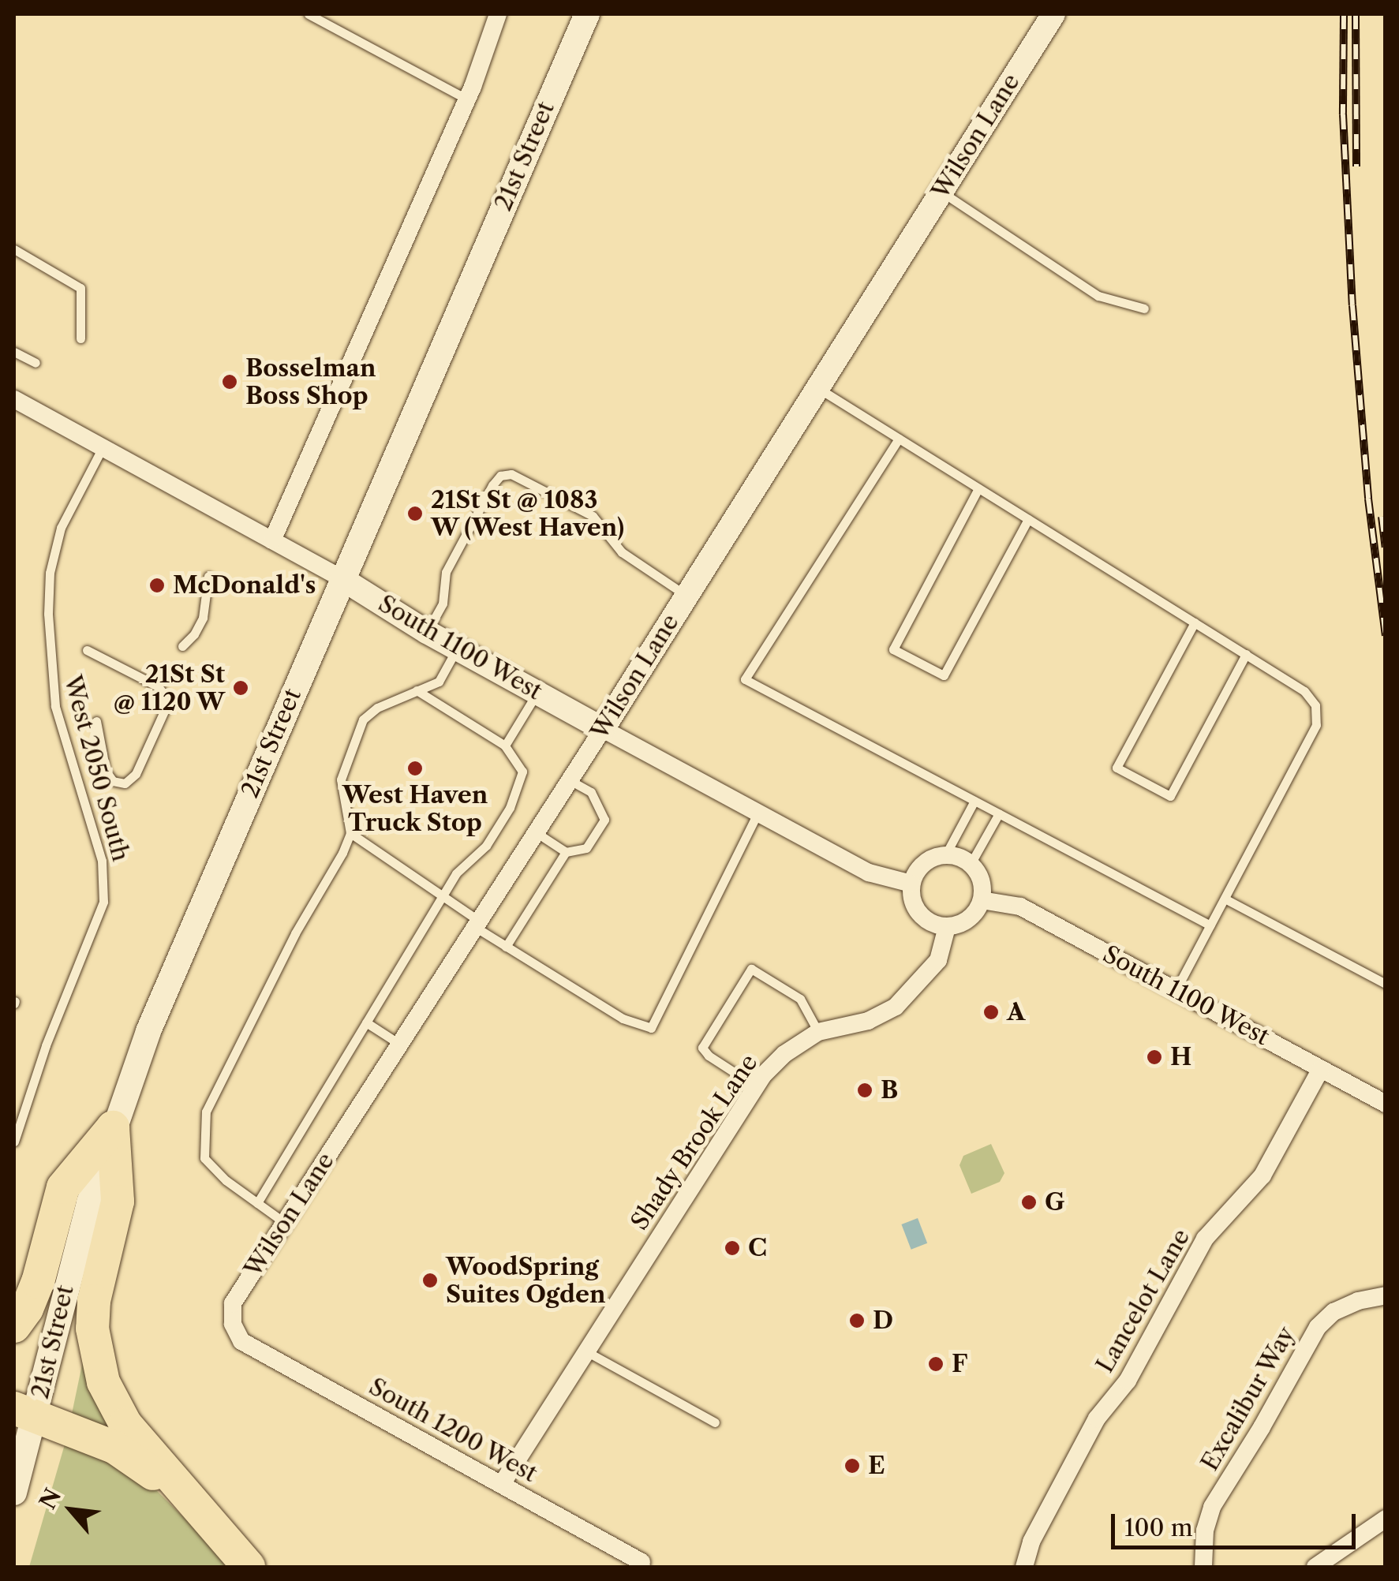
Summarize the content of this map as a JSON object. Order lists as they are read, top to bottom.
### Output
{
  "streets": {
    "main road": ["21st Street"],
    "street": [
      "Wilson Lane",
      "South 1100 West",
      "Shady Brook Lane",
      "Lancelot Lane",
      "Excalibur Way",
      "South 1200 West"
    ],
    "lane": ["West 2050 South"]
  },
  "crossings": [
    ["Wilson Lane", "South 1100 West"],
    ["Wilson Lane", "South 1200 West"],
    ["21st Street", "South 1100 West"],
    ["South 1100 West", "West 2050 South"],
    ["South 1100 West", "Shady Brook Lane"],
    ["South 1100 West", "Lancelot Lane"],
    ["Shady Brook Lane", "South 1200 West"]
  ],
  "places": [
    "Bosselman Boss Shop",
    "21St St @ 1083 W (West Haven)",
    "McDonald's",
    "21St St @ 1120 W",
    "West Haven Truck Stop",
    "A",
    "H",
    "B",
    "G",
    "C",
    "WoodSpring Suites Ogden",
    "D",
    "F",
    "E"
  ],
  "scale_bar": "100 m",
  "north": "top left"
}
